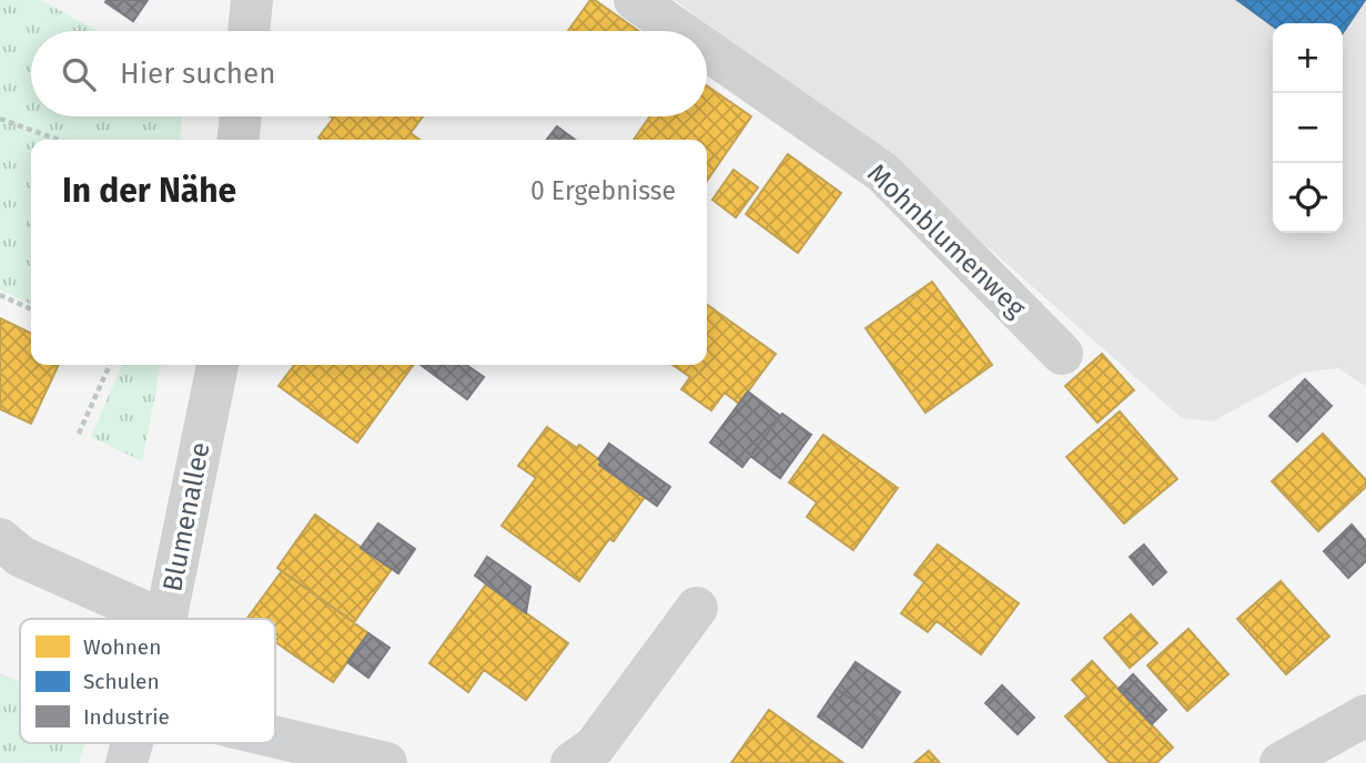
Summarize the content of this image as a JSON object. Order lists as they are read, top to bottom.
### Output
{
  "streets": {
    "street": ["Mohnblumenweg", "Blumenallee"]
  },
  "legend": ["Wohnen", "Schulen", "Industrie"],
  "page": {
    "map_buttons": ["+", "−"],
    "search": "Hier suchen",
    "heading": ["In der Nähe", "0 Ergebnisse"]
  }
}
